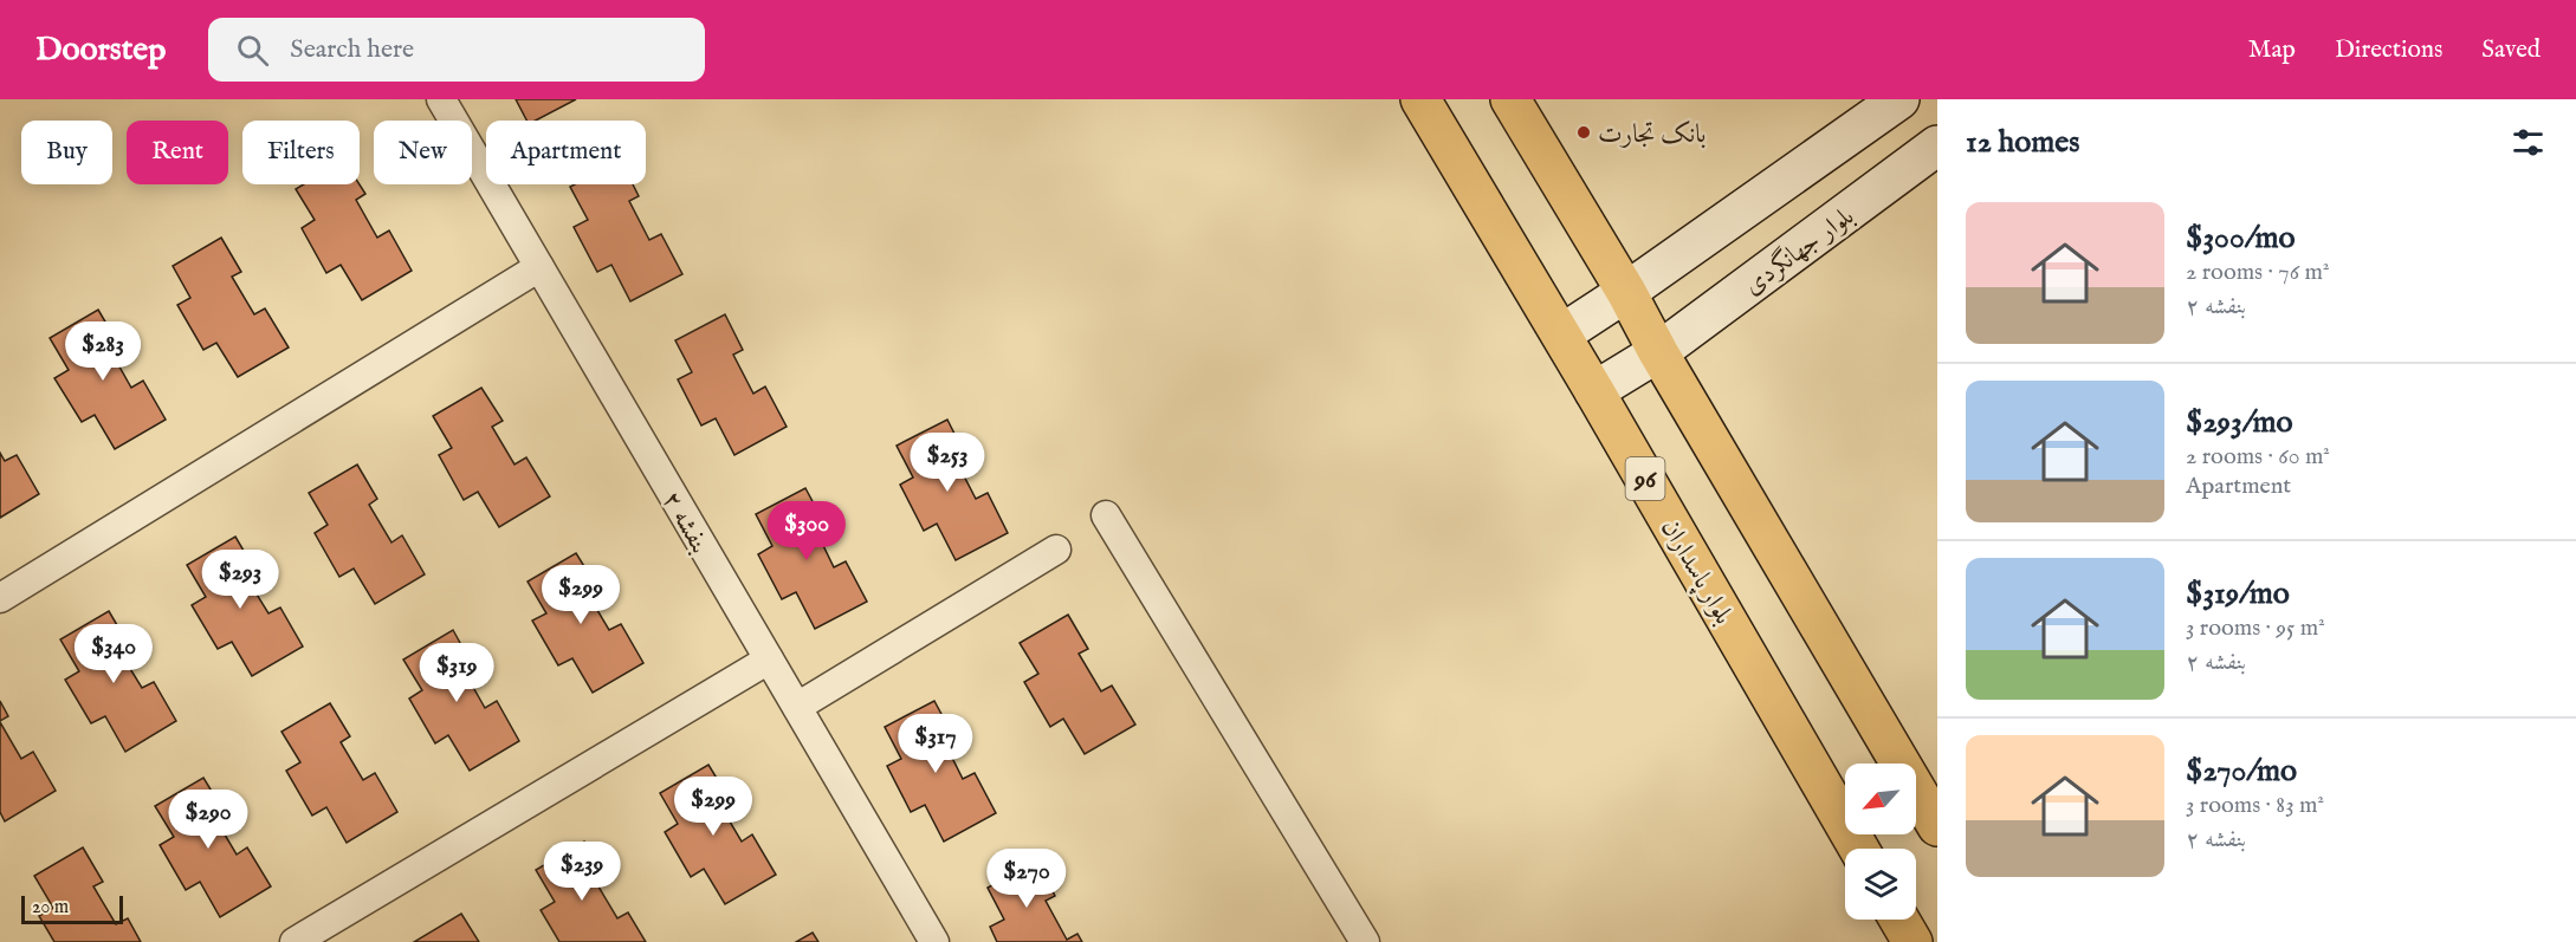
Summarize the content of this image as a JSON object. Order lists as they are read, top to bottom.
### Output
{
  "streets": {
    "highway": ["96", "بلوار پاسداران"],
    "street": ["بلوار جهانگردی", "بنفشه ۲"]
  },
  "crossings": [
    ["بلوار جهانگردی", "بلوار پاسداران"]
  ],
  "places": ["بانک تجارت"],
  "scale_bar": "20 m",
  "north": "bottom left",
  "page": {
    "header": "Doorstep",
    "search": "Search here",
    "nav": ["Map", "Directions", "Saved"],
    "heading": "12 homes",
    "chip": [
      "Buy",
      "Rent",
      "Filters",
      "New",
      "Apartment"
    ],
    "list": [
      {
        "name": "$300/mo",
        "note": "2 rooms · 76 m² · بنفشه ۲"
      },
      {
        "name": "$293/mo",
        "note": "2 rooms · 60 m² · Apartment"
      },
      {
        "name": "$319/mo",
        "note": "3 rooms · 95 m² · بنفشه ۲"
      },
      {
        "name": "$270/mo",
        "note": "3 rooms · 83 m² · بنفشه ۲"
      }
    ],
    "price": [
      "$283",
      "$253",
      "$300",
      "$293",
      "$299",
      "$340",
      "$319",
      "$317",
      "$299",
      "$290",
      "$239",
      "$270"
    ],
    "scale": "20 m"
  }
}
